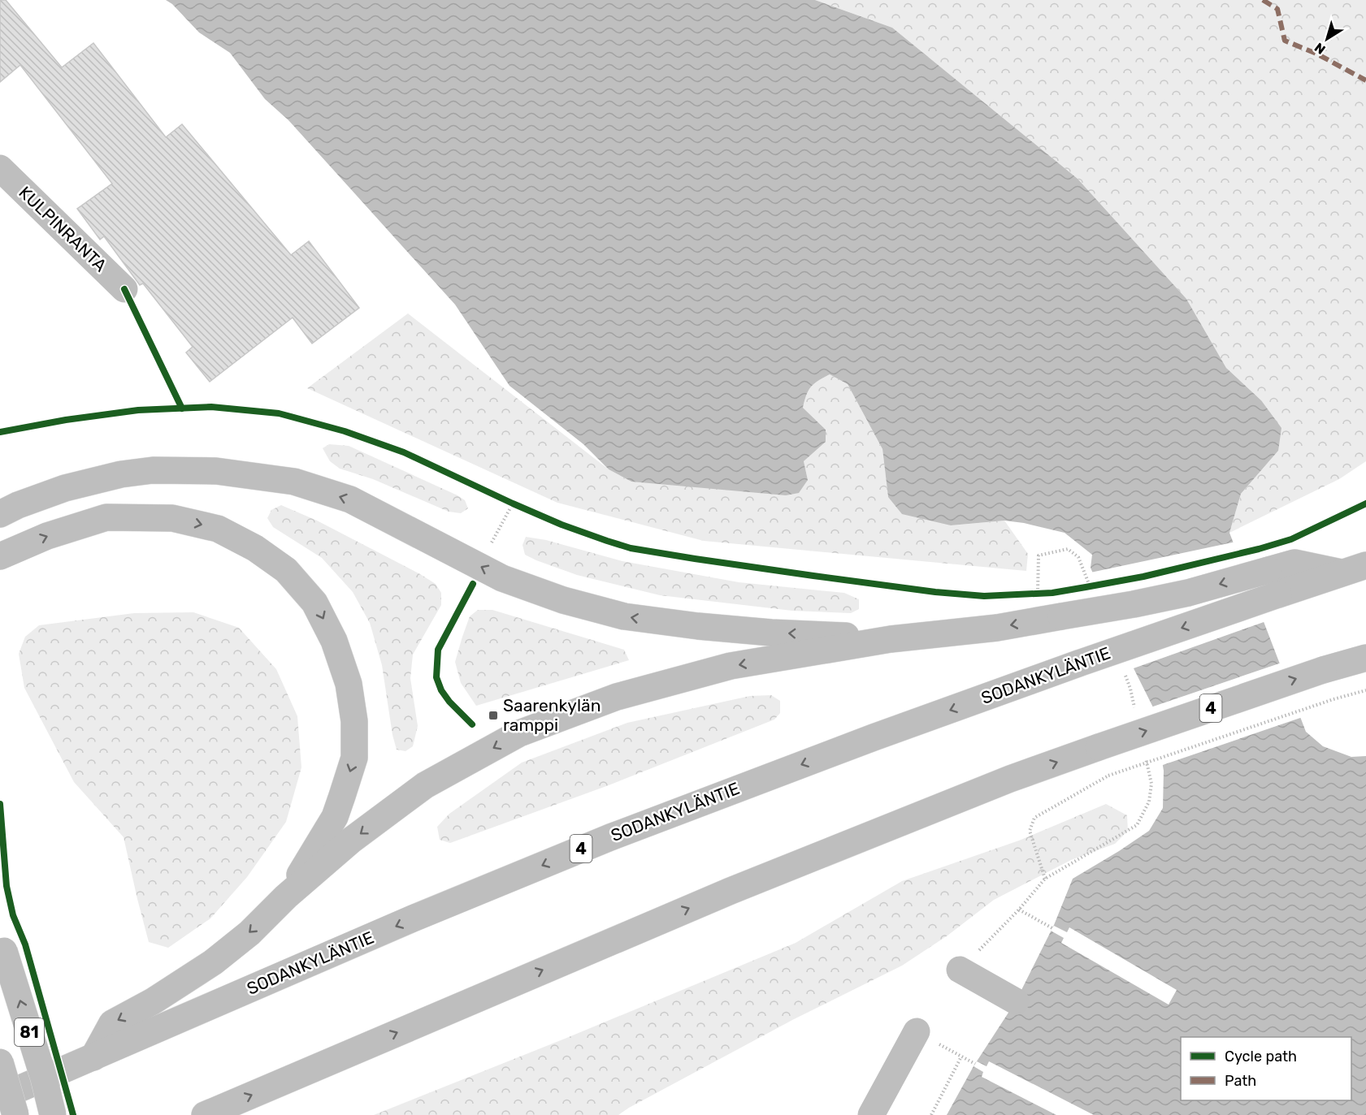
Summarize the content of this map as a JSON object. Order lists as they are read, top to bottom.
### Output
{
  "streets": {
    "main road": [
      "KULPINRANTA",
      "SODANKYLÄNTIE",
      "4",
      "81"
    ]
  },
  "places": {
    "transit": ["Saarenkylän ramppi"]
  },
  "legend": ["Cycle path", "Path"],
  "north": "bottom left"
}
